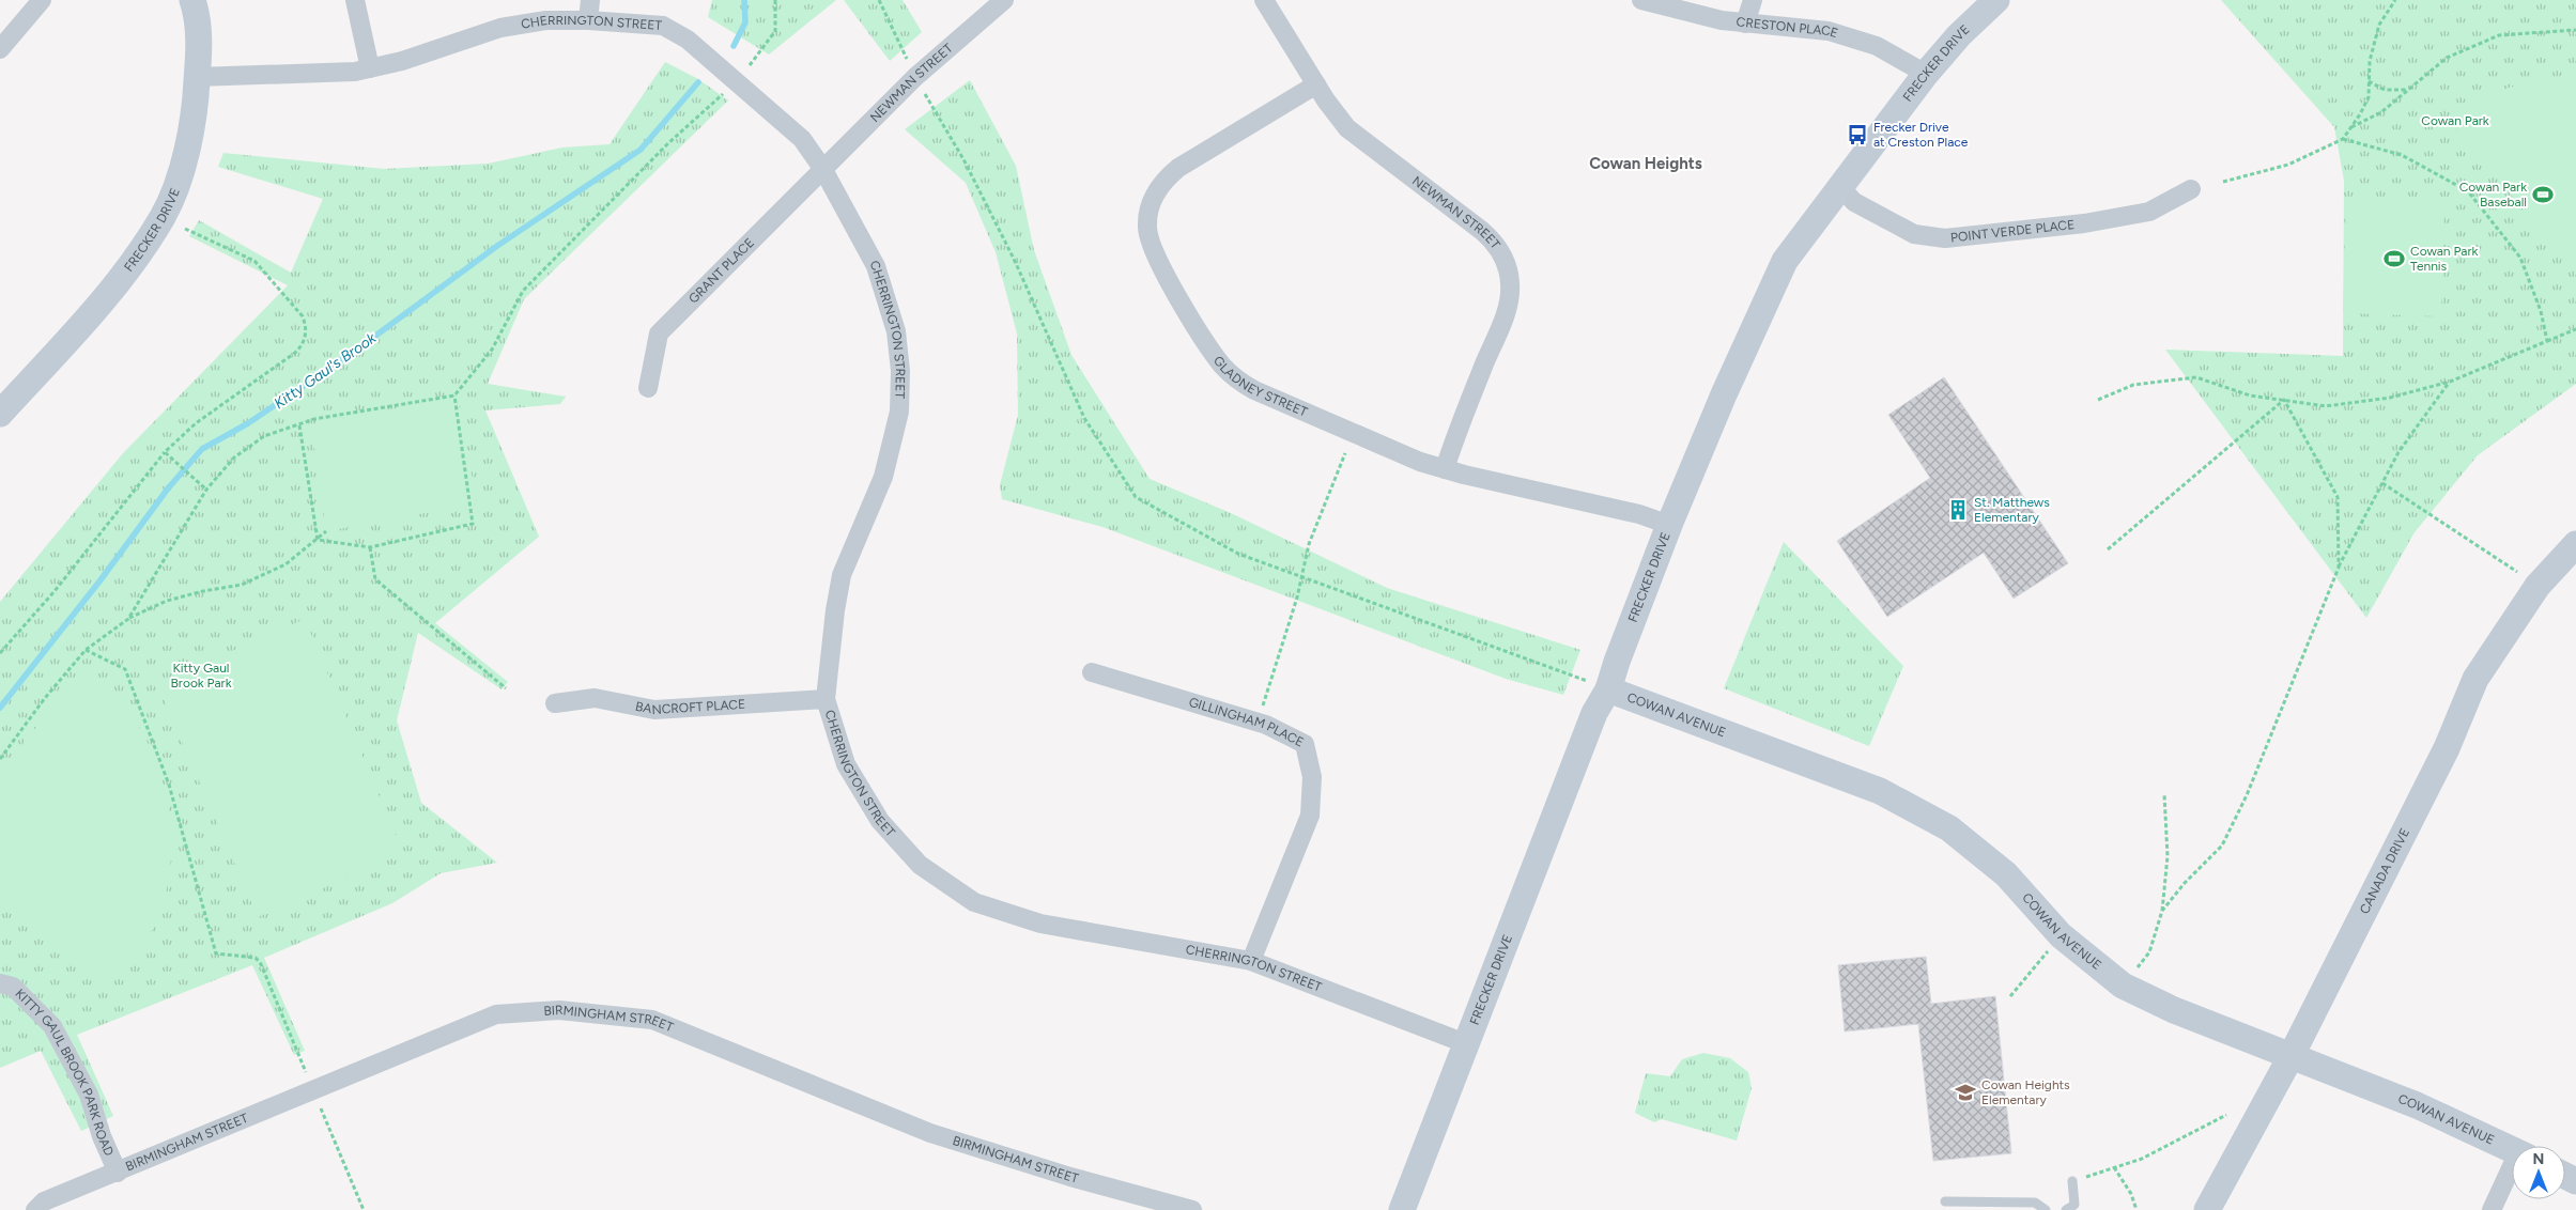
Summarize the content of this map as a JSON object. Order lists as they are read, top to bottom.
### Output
{
  "streets": {
    "street": [
      "CHERRINGTON STREET",
      "CRESTON PLACE",
      "FRECKER DRIVE",
      "NEWMAN STREET",
      "POINT VERDE PLACE",
      "GRANT PLACE",
      "GLADNEY STREET",
      "BANCROFT PLACE",
      "COWAN AVENUE",
      "GILLINGHAM PLACE",
      "CANADA DRIVE",
      "BIRMINGHAM STREET",
      "KITTY GAUL BROOK PARK ROAD"
    ]
  },
  "crossings": [
    ["CHERRINGTON STREET", "FRECKER DRIVE"],
    ["CHERRINGTON STREET", "NEWMAN STREET"],
    ["CHERRINGTON STREET", "GRANT PLACE"],
    ["CHERRINGTON STREET", "BANCROFT PLACE"],
    ["CHERRINGTON STREET", "GILLINGHAM PLACE"],
    ["CRESTON PLACE", "FRECKER DRIVE"],
    ["FRECKER DRIVE", "POINT VERDE PLACE"],
    ["FRECKER DRIVE", "GLADNEY STREET"],
    ["FRECKER DRIVE", "COWAN AVENUE"],
    ["NEWMAN STREET", "GRANT PLACE"],
    ["NEWMAN STREET", "GLADNEY STREET"],
    ["COWAN AVENUE", "CANADA DRIVE"],
    ["BIRMINGHAM STREET", "KITTY GAUL BROOK PARK ROAD"]
  ],
  "districts": ["Cowan Heights"],
  "water": ["Kitty Gaul's Brook"],
  "parks": ["Cowan Park", "Kitty Gaul Brook Park"],
  "places": {
    "bus stop": ["Frecker Drive at Creston Place"],
    "sports": ["Cowan Park Baseball", "Cowan Park Tennis"],
    "building": ["St. Matthews Elementary"],
    "school or university": ["Cowan Heights Elementary"]
  },
  "north": "top"
}
